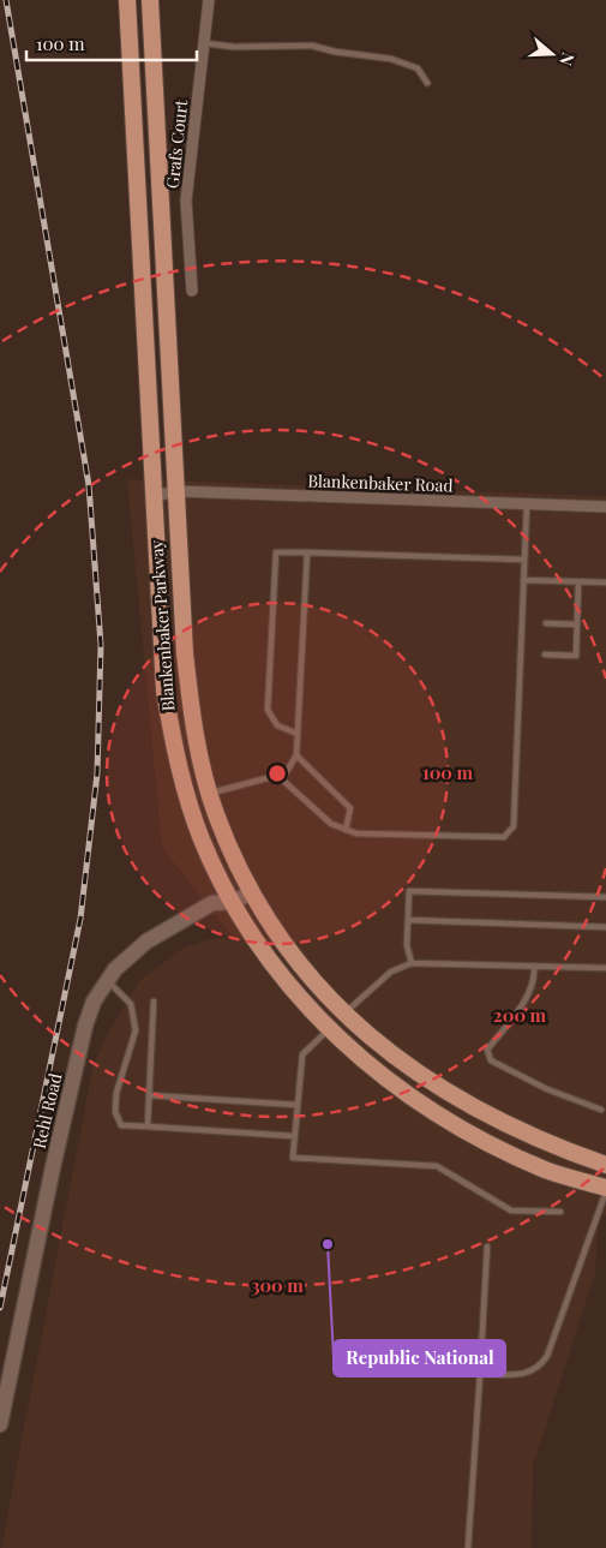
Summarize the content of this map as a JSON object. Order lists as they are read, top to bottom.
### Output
{
  "streets": {
    "main road": ["Blankenbaker Parkway"],
    "street": ["Grafs Court", "Blankenbaker Road", "Rehl Road"]
  },
  "crossings": [
    ["Blankenbaker Road", "Blankenbaker Parkway"],
    ["Blankenbaker Parkway", "Rehl Road"]
  ],
  "places": ["Republic National"],
  "scale_bar": "100 m",
  "north": "right",
  "rings": ["100 m", "200 m", "300 m"]
}
